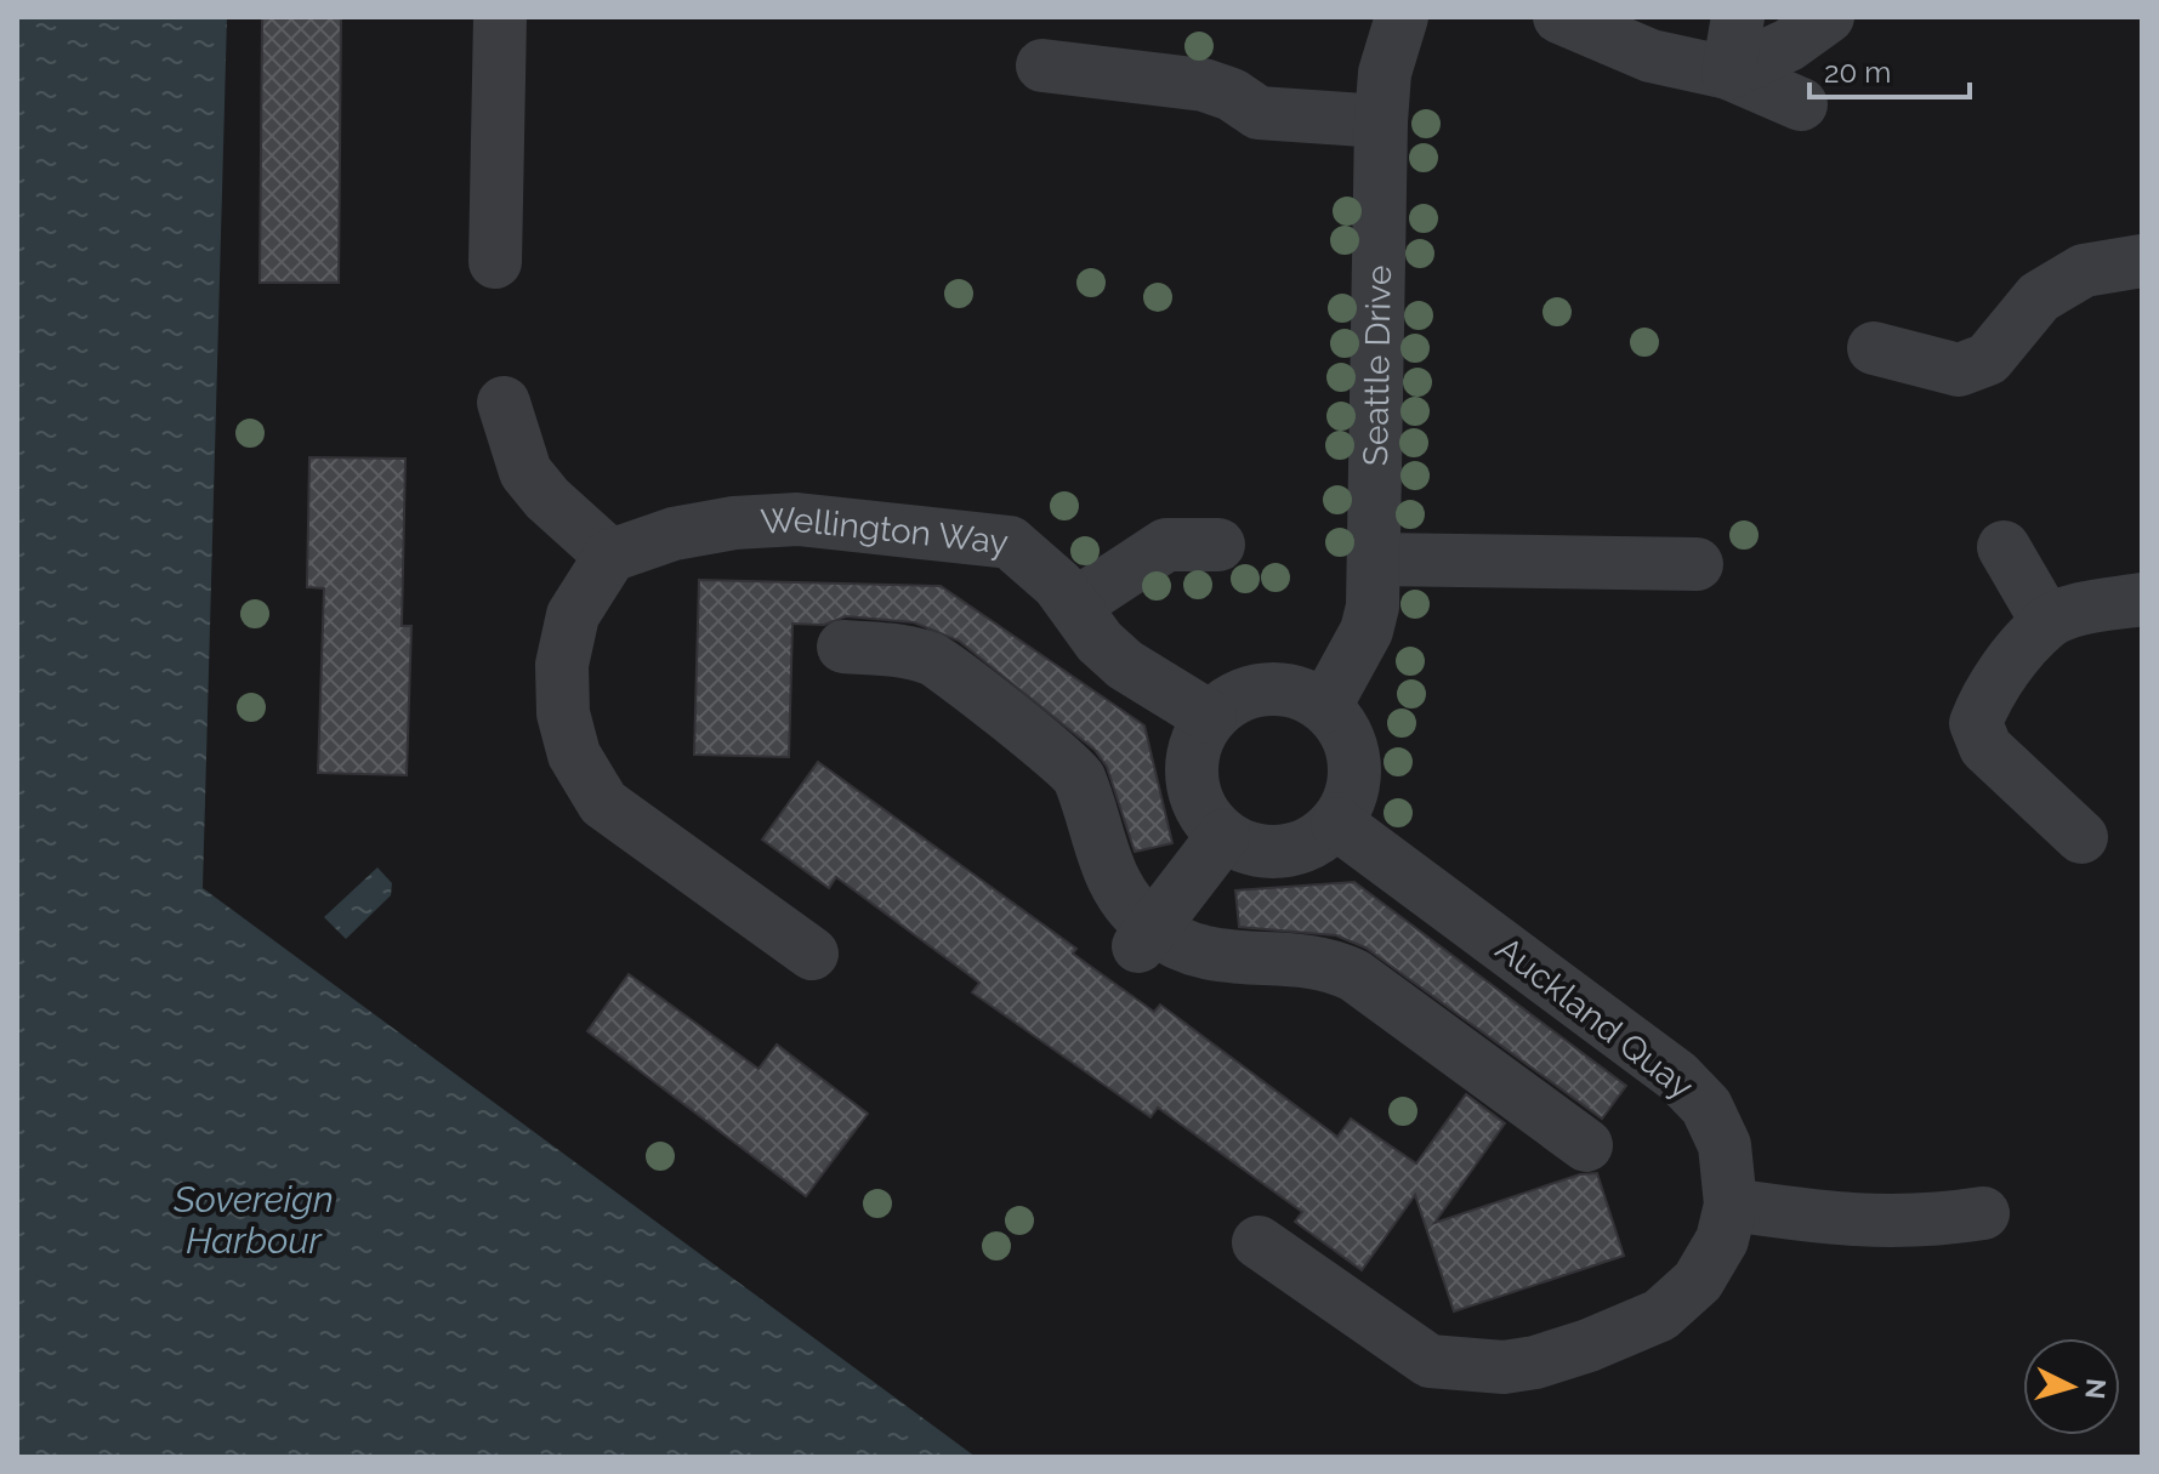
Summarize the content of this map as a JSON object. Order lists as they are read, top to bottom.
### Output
{
  "streets": {
    "street": ["Seattle Drive", "Wellington Way", "Auckland Quay"]
  },
  "crossings": [
    ["Seattle Drive", "Wellington Way"],
    ["Seattle Drive", "Auckland Quay"],
    ["Wellington Way", "Auckland Quay"]
  ],
  "water": ["Sovereign Harbour"],
  "scale_bar": "20 m",
  "north": "right"
}
